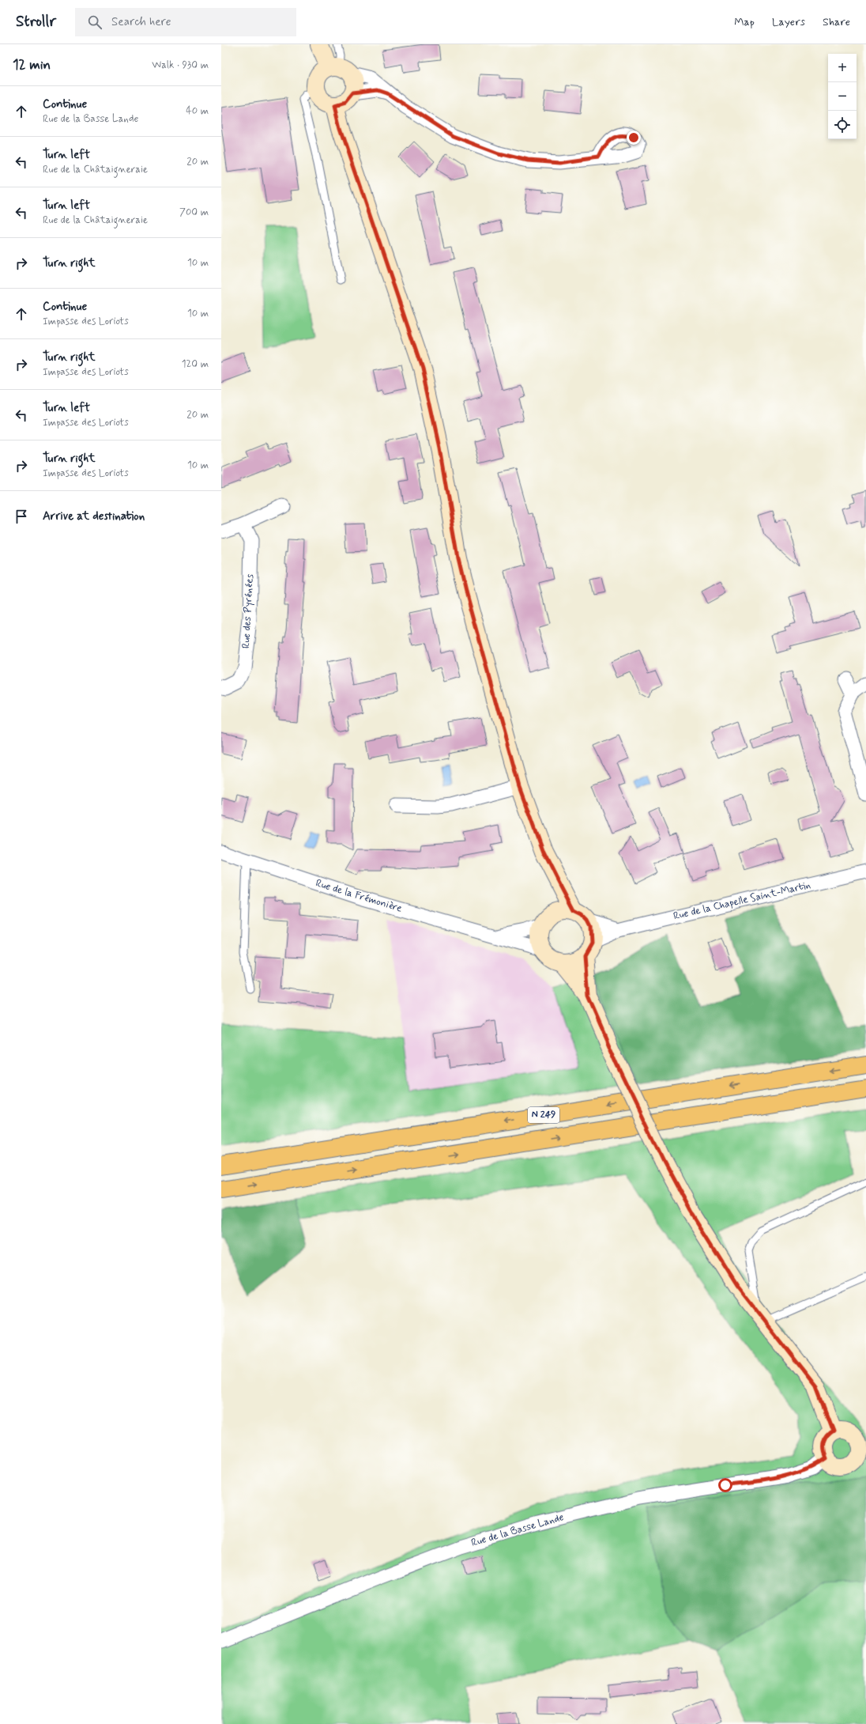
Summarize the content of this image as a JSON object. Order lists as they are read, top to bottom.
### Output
{
  "streets": {
    "highway": ["N 249"],
    "street": [
      "Rue des Pyrénées",
      "Rue de la Frémonière",
      "Rue de la Chapelle Saint-Martin",
      "Rue de la Basse Lande"
    ]
  },
  "crossings": [
    ["Rue de la Frémonière", "Rue de la Chapelle Saint-Martin"]
  ],
  "page": {
    "header": "Strollr",
    "search": "Search here",
    "nav": ["Map", "Layers", "Share"],
    "heading": ["12 min", "Walk · 930 m"],
    "map_buttons": ["+", "−"],
    "list": [
      ["Continue", "Rue de la Basse Lande", "40 m"],
      ["Turn left", "Rue de la Châtaigneraie", "20 m"],
      ["Turn left", "Rue de la Châtaigneraie", "700 m"],
      ["Turn right", "10 m"],
      ["Continue", "Impasse des Loriots", "10 m"],
      ["Turn right", "Impasse des Loriots", "120 m"],
      ["Turn left", "Impasse des Loriots", "20 m"],
      ["Turn right", "Impasse des Loriots", "10 m"],
      "Arrive at destination"
    ]
  }
}
